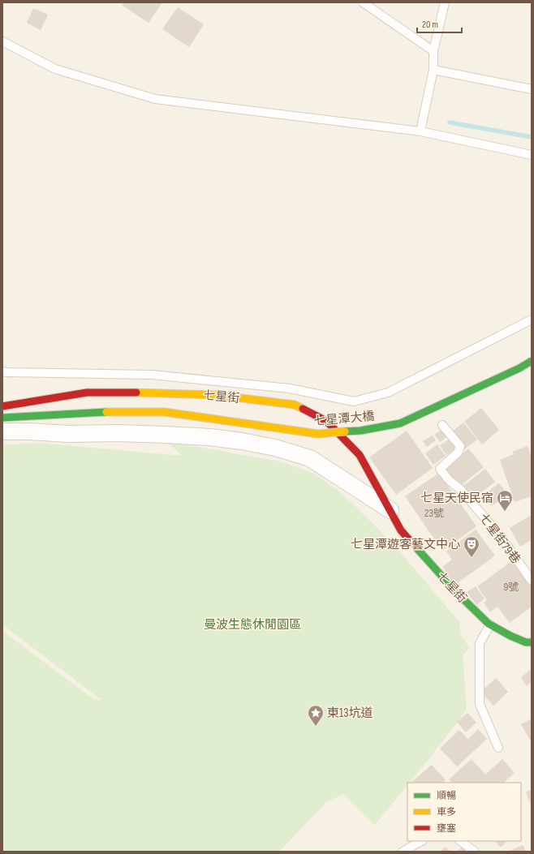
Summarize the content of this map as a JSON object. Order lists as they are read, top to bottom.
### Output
{
  "streets": {
    "street": ["七星街", "七星潭大橋"],
    "lane": ["七星街79巷"]
  },
  "parks": ["曼波生態休閒園區"],
  "places": {
    "hotel": ["七星天使民宿"],
    "theatre": ["七星潭遊客藝文中心"],
    "place": ["東13坑道"]
  },
  "house_numbers": ["23號", "9號"],
  "legend": ["順暢", "車多", "壅塞"],
  "scale_bar": "20 m"
}
